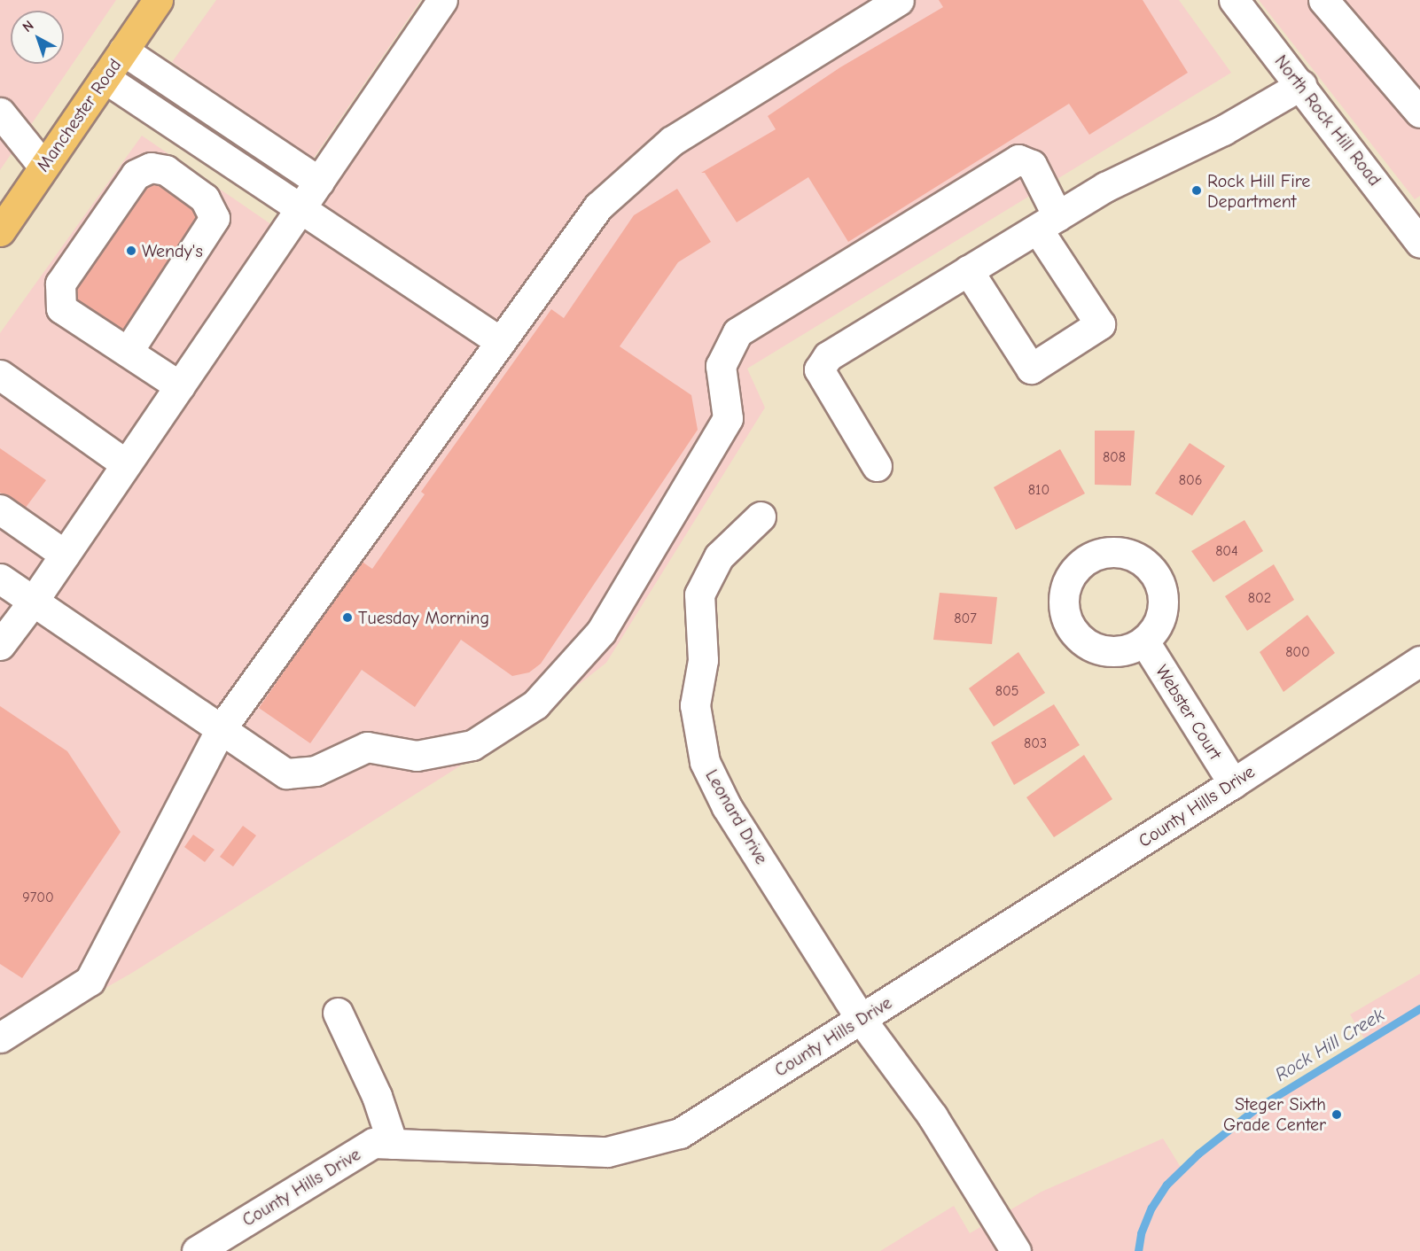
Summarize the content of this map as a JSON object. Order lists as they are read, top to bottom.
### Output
{
  "streets": {
    "main road": ["Manchester Road"],
    "street": [
      "North Rock Hill Road",
      "Webster Court",
      "County Hills Drive",
      "Leonard Drive"
    ]
  },
  "crossings": [
    ["Webster Court", "County Hills Drive"],
    ["County Hills Drive", "Leonard Drive"]
  ],
  "water": ["Rock Hill Creek"],
  "places": [
    "Rock Hill Fire Department",
    "Wendy's",
    "Tuesday Morning",
    "Steger Sixth Grade Center"
  ],
  "house_numbers": [
    "808",
    "806",
    "810",
    "804",
    "802",
    "807",
    "800",
    "805",
    "803",
    "9700"
  ],
  "north": "top left"
}
